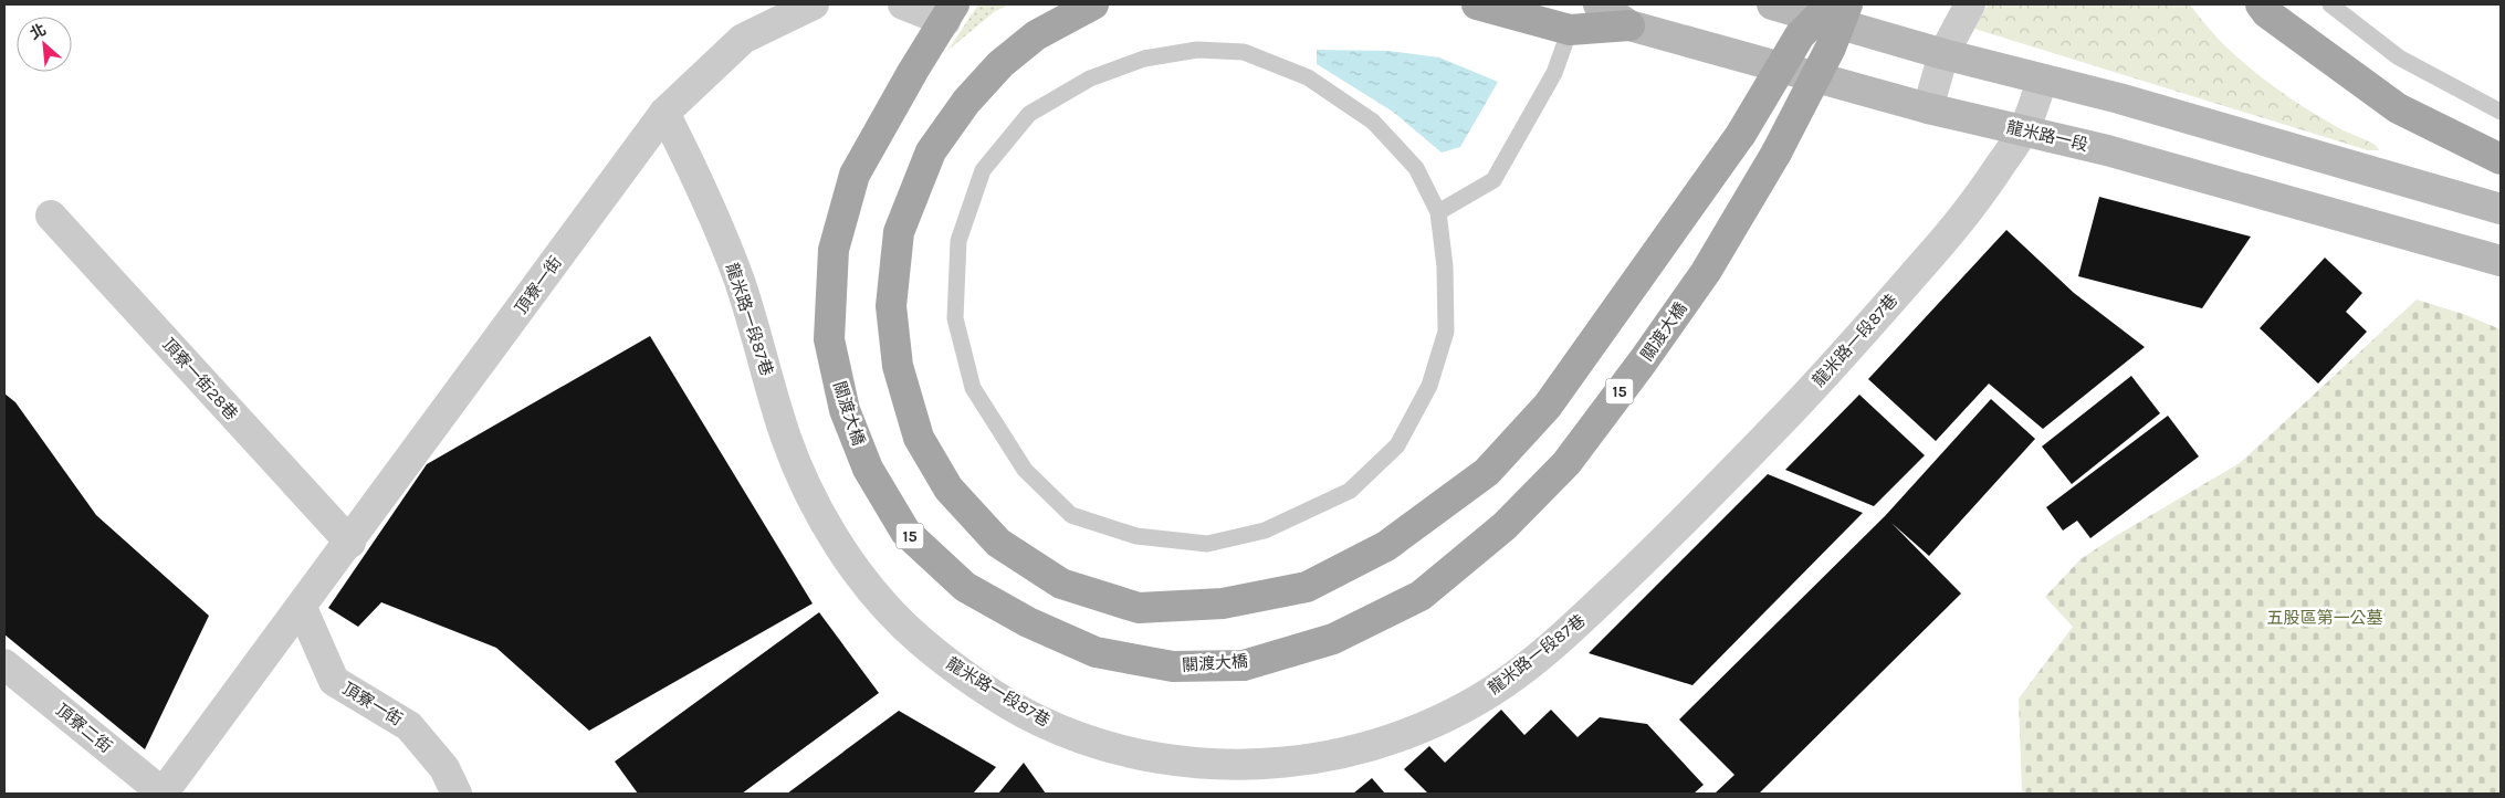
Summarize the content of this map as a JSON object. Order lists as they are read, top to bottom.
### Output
{
  "streets": {
    "main road": ["龍米路一段", "關渡大橋", "15"],
    "street": [
      "頂寮一街",
      "龍米路一段87巷",
      "頂寮一街28巷",
      "頂寮二街"
    ]
  },
  "crossings": [
    ["龍米路一段", "龍米路一段87巷"],
    ["頂寮一街", "龍米路一段87巷"],
    ["頂寮一街", "頂寮一街28巷"],
    ["頂寮一街", "頂寮二街"]
  ],
  "parks": ["五股區第一公墓"],
  "north": "top left"
}
